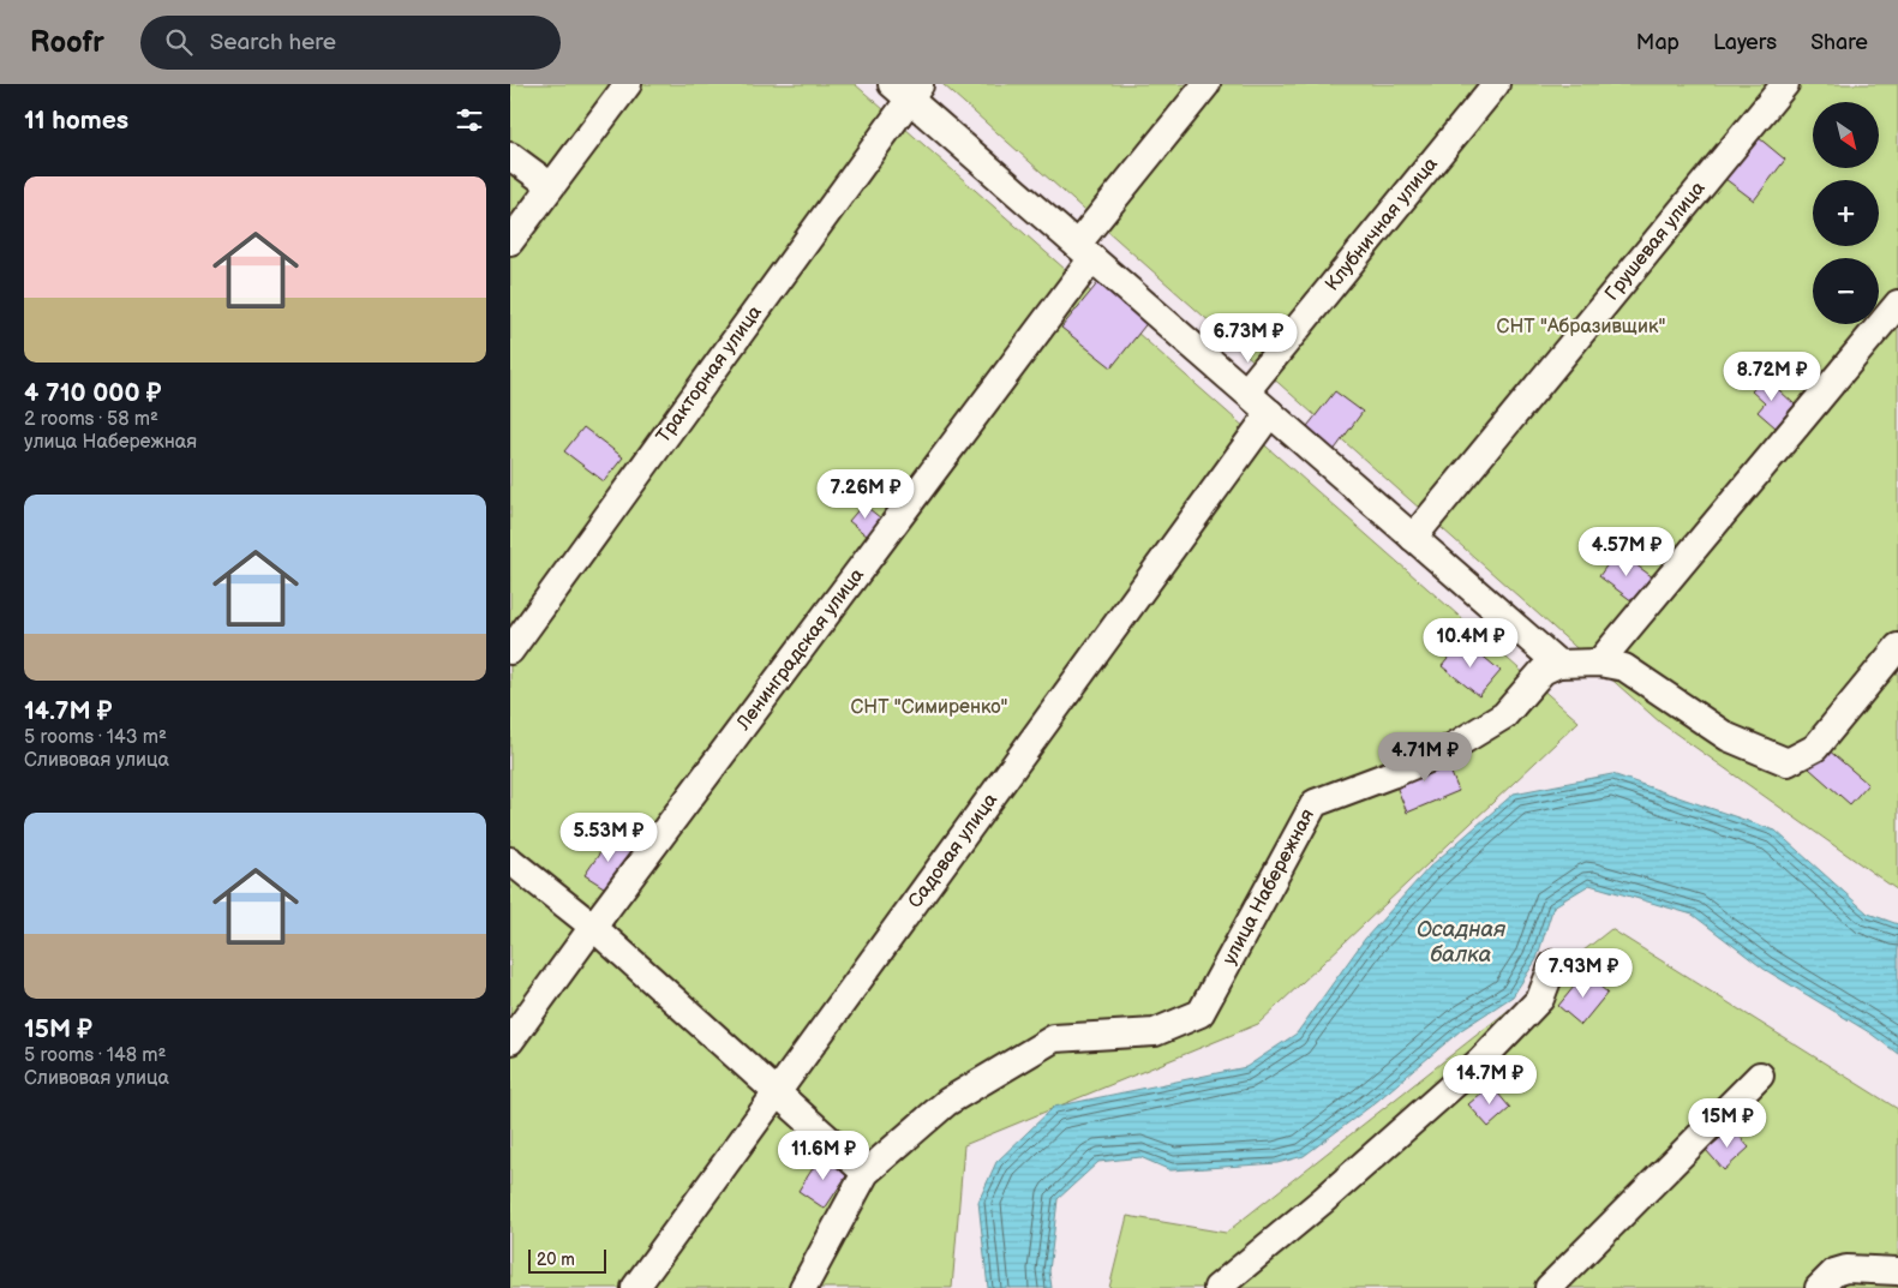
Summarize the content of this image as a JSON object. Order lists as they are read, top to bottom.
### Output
{
  "streets": {
    "street": [
      "Клубничная улица",
      "Грушевая улица",
      "Тракторная улица",
      "Ленинградская улица",
      "Садовая улица",
      "улица Набережная"
    ]
  },
  "water": ["Осадная балка"],
  "parks": ["СНТ \"Абразивщик\"", "СНТ \"Симиренко\""],
  "scale_bar": "20 m",
  "north": "bottom right",
  "page": {
    "header": "Roofr",
    "search": "Search here",
    "nav": ["Map", "Layers", "Share"],
    "heading": "11 homes",
    "map_buttons": ["+", "−"],
    "list": [
      {
        "name": "4 710 000 ₽",
        "note": "2 rooms · 58 m² · улица Набережная"
      },
      {
        "name": "14.7M ₽",
        "note": "5 rooms · 143 m² · Сливовая улица"
      },
      {
        "name": "15M ₽",
        "note": "5 rooms · 148 m² · Сливовая улица"
      }
    ],
    "price": [
      "6.73M ₽",
      "8.72M ₽",
      "7.26M ₽",
      "4.57M ₽",
      "10.4M ₽",
      "4.71M ₽",
      "5.53M ₽",
      "7.93M ₽",
      "14.7M ₽",
      "15M ₽",
      "11.6M ₽"
    ],
    "scale": "20 m"
  }
}
